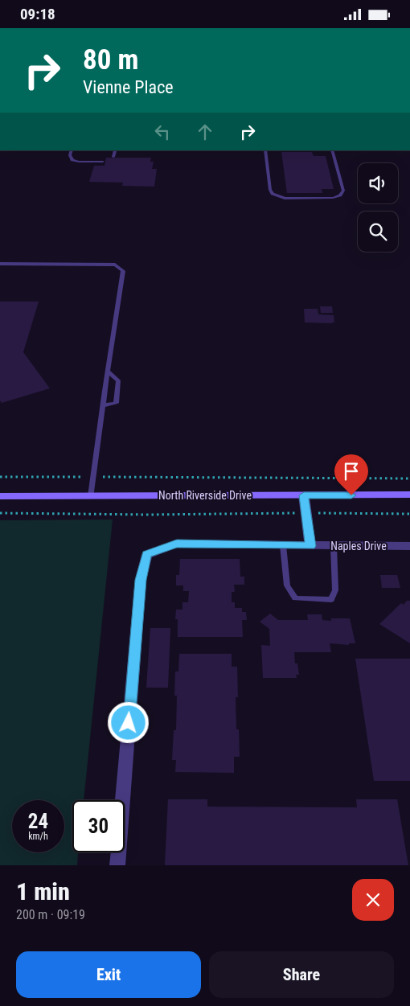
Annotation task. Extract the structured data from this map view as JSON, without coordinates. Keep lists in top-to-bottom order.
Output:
{
  "streets": {
    "main road": ["North Riverside Drive"],
    "street": ["Naples Drive"]
  },
  "page": {
    "status": "09:18",
    "turn": ["80 m", "Vienne Place"],
    "speed": "24 km/h",
    "limit": "30",
    "heading": ["1 min", "200 m · 09:19"],
    "buttons": ["Exit", "Share"]
  }
}
